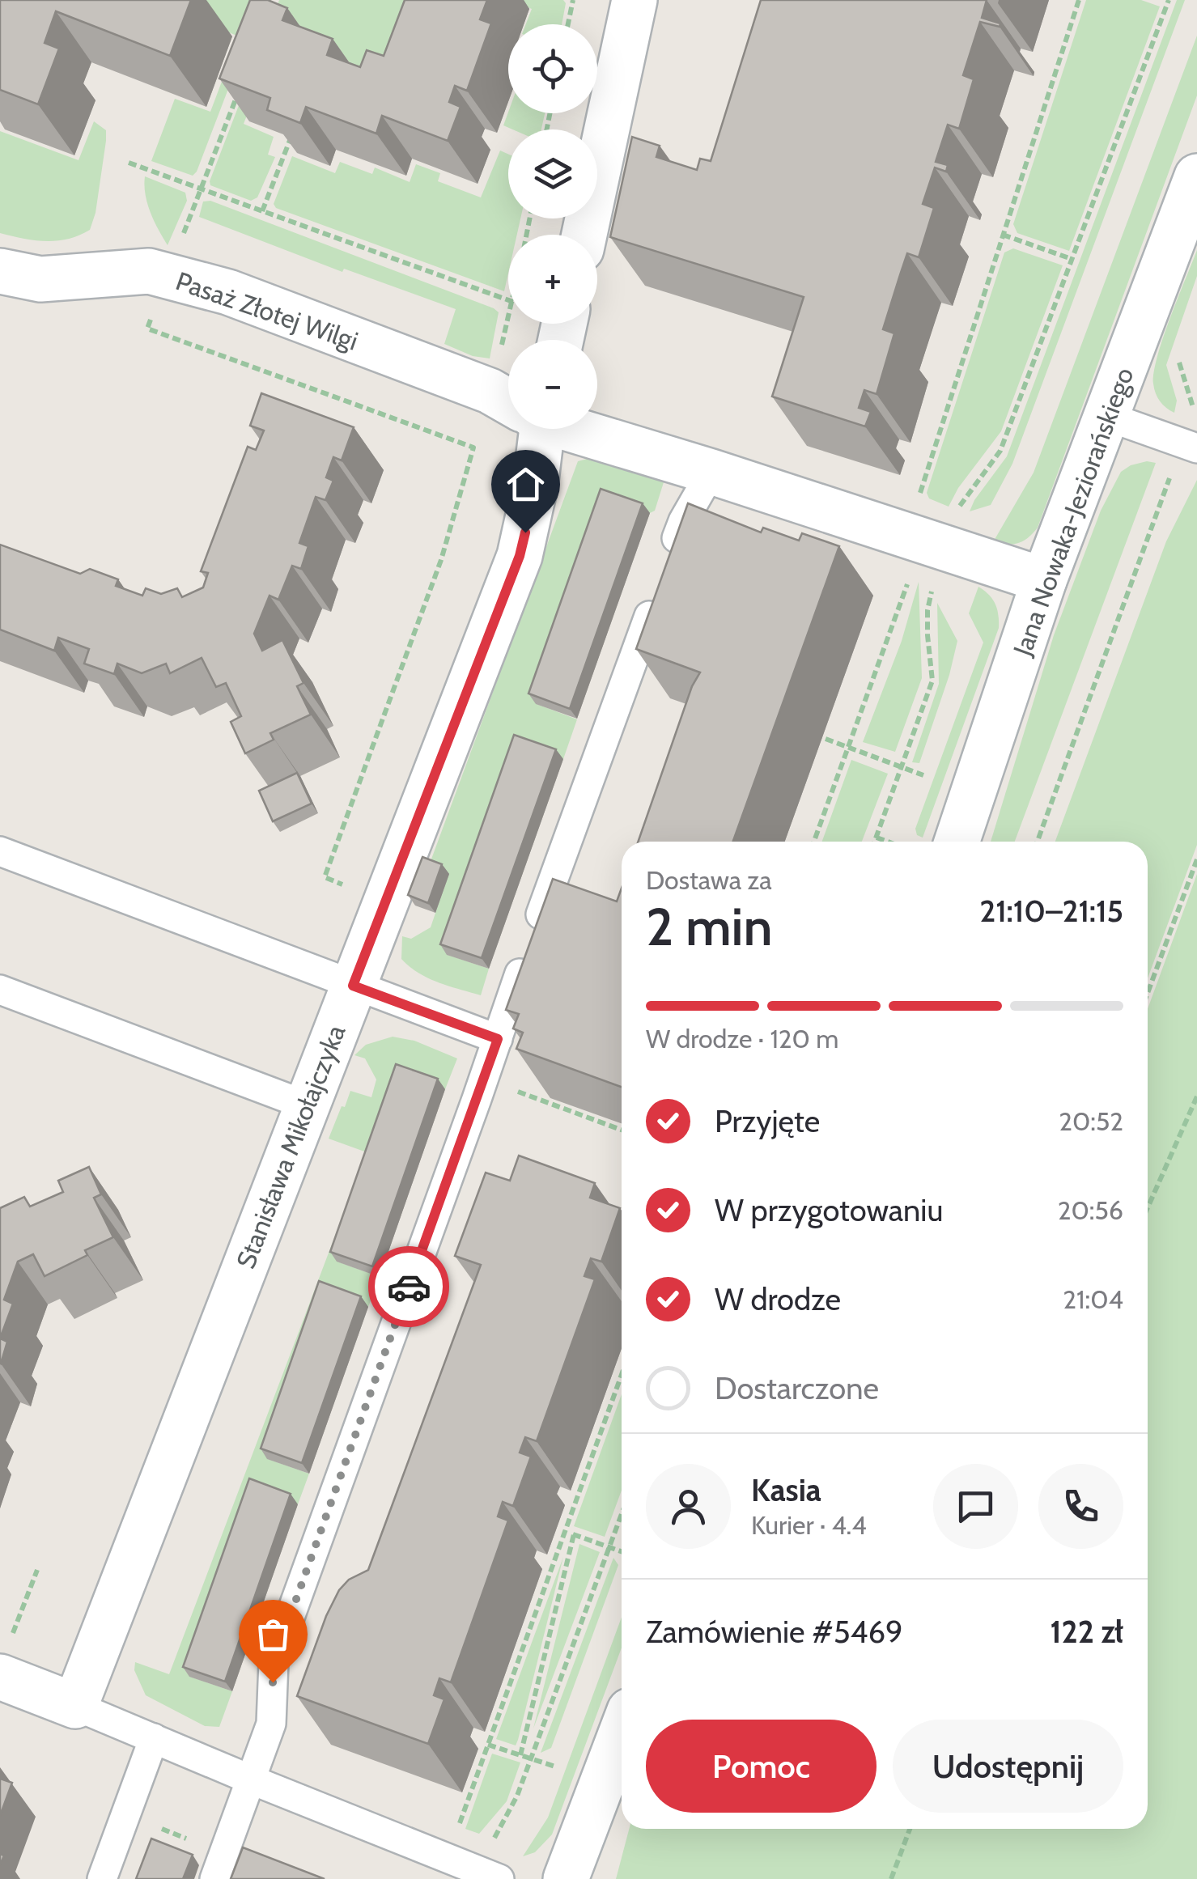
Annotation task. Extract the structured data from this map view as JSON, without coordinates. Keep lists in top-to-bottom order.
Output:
{
  "streets": {
    "street": ["Pasaż Złotej Wilgi", "Jana Nowaka-Jeziorańskiego", "Stanisława Mikołajczyka"]
  },
  "crossings": [
    ["Pasaż Złotej Wilgi", "Jana Nowaka-Jeziorańskiego"]
  ],
  "page": {
    "map_buttons": ["+", "−"],
    "heading": ["2 min", "Dostawa za", "21:10–21:15"],
    "panel": [
      "Kasia",
      "Kurier · 4.4",
      "Zamówienie #5469",
      "122 zł"
    ],
    "bar": "W drodze · 120 m",
    "list": [
      ["Przyjęte", "20:52"],
      ["W przygotowaniu", "20:56"],
      ["W drodze", "21:04"],
      "Dostarczone"
    ],
    "buttons": ["Pomoc", "Udostępnij"]
  }
}
